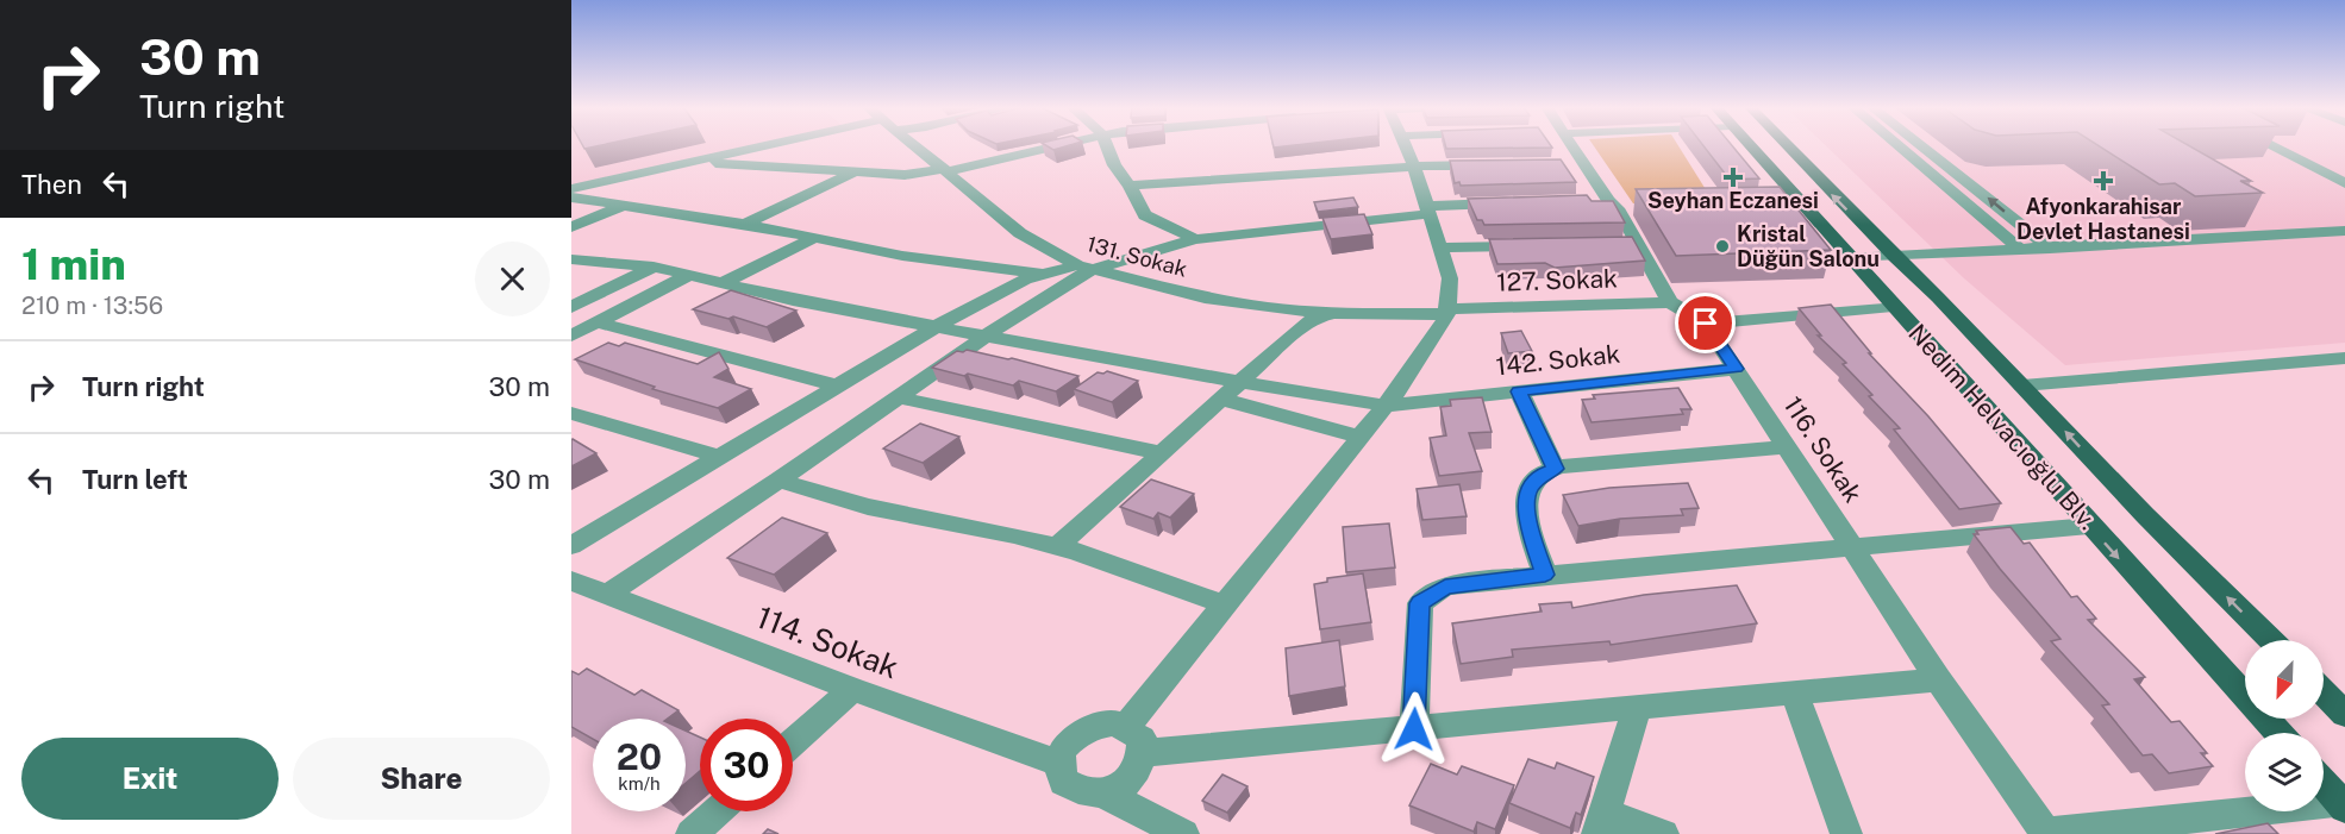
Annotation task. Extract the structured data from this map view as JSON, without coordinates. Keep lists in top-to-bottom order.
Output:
{
  "streets": {
    "main road": ["Nedim Helvacıoğlu Blv."],
    "street": [
      "131. Sokak",
      "127. Sokak",
      "142. Sokak",
      "116. Sokak",
      "114. Sokak"
    ]
  },
  "crossings": [
    ["131. Sokak", "127. Sokak"],
    ["127. Sokak", "116. Sokak"],
    ["142. Sokak", "116. Sokak"]
  ],
  "places": {
    "health": ["Seyhan Eczanesi", "Afyonkarahisar Devlet Hastanesi"],
    "other": ["Kristal Düğün Salonu"]
  },
  "north": "bottom left",
  "page": {
    "turn": ["30 m", "Turn right"],
    "then": "Then",
    "heading": ["1 min", "210 m · 13:56"],
    "list": [
      {
        "name": "Turn right",
        "value": "30 m"
      },
      {
        "name": "Turn left",
        "value": "30 m"
      }
    ],
    "speed": "20 km/h",
    "limit": "30",
    "buttons": ["Exit", "Share"]
  }
}
